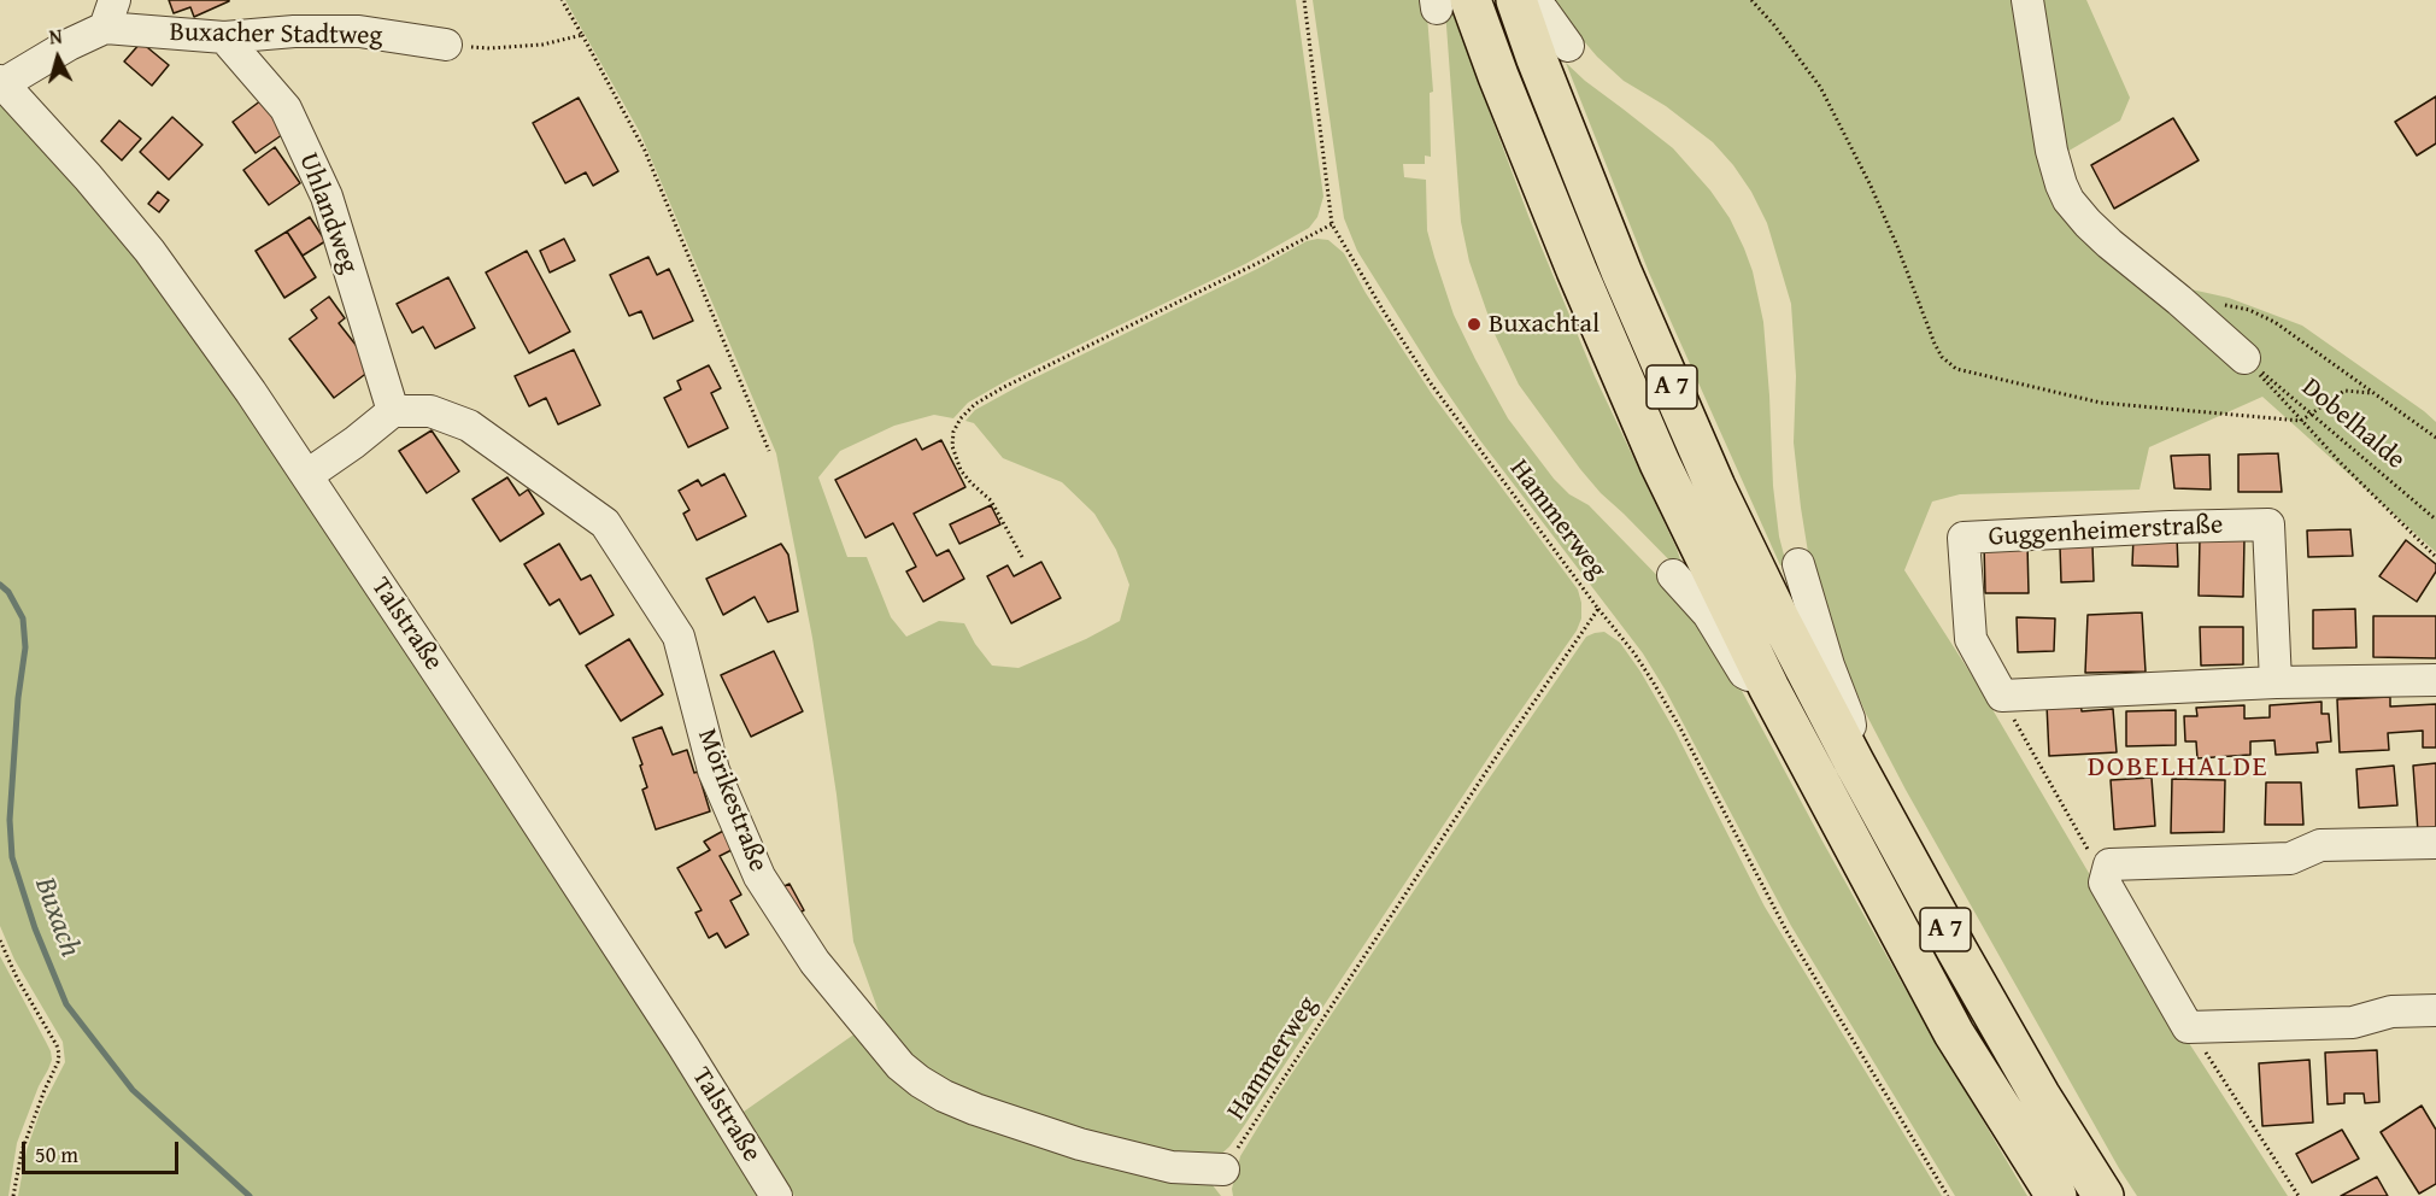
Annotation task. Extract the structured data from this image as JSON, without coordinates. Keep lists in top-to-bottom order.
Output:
{
  "streets": {
    "highway": ["A 7"],
    "street": [
      "Buxacher Stadtweg",
      "Uhlandweg",
      "Guggenheimerstraße",
      "Talstraße",
      "Mörikestraße"
    ],
    "path": ["Dobelhalde", "Hammerweg"]
  },
  "crossings": [
    ["Buxacher Stadtweg", "Uhlandweg"],
    ["Uhlandweg", "Mörikestraße"],
    ["Hammerweg", "Mörikestraße"]
  ],
  "districts": ["DOBELHALDE"],
  "water": ["Buxach"],
  "places": ["Buxachtal"],
  "scale_bar": "50 m",
  "north": "top"
}
